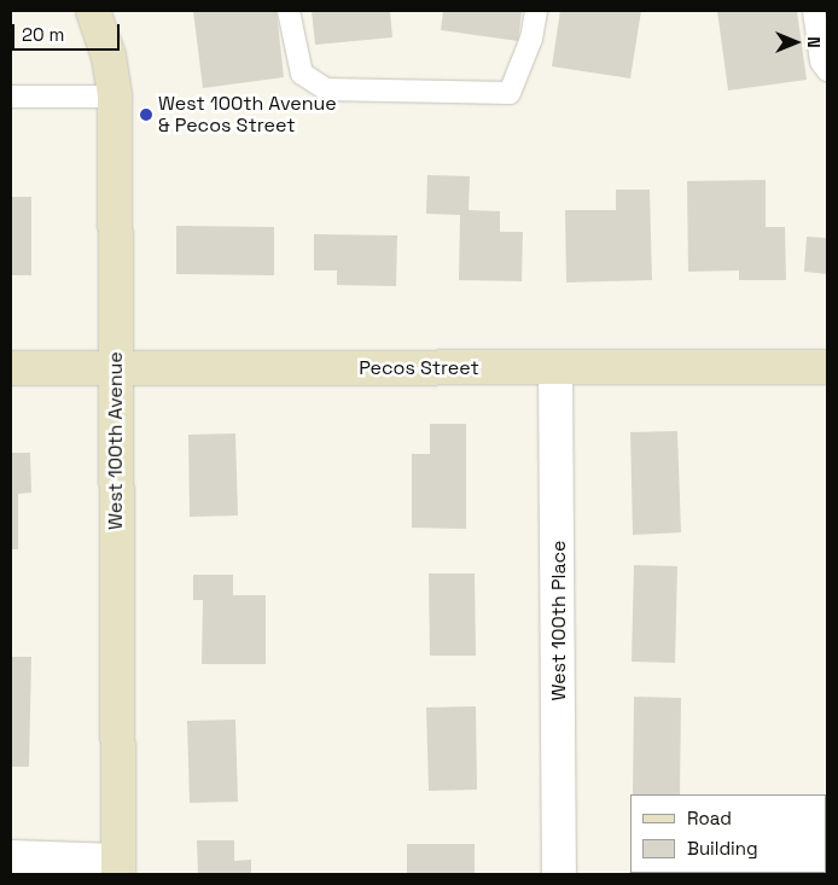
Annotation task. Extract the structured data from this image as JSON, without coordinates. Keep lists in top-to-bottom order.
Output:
{
  "streets": {
    "street": ["Pecos Street", "West 100th Avenue", "West 100th Place"]
  },
  "crossings": [
    ["Pecos Street", "West 100th Avenue"],
    ["Pecos Street", "West 100th Place"]
  ],
  "places": ["West 100th Avenue & Pecos Street"],
  "legend": ["Road", "Building"],
  "scale_bar": "20 m",
  "north": "right"
}
